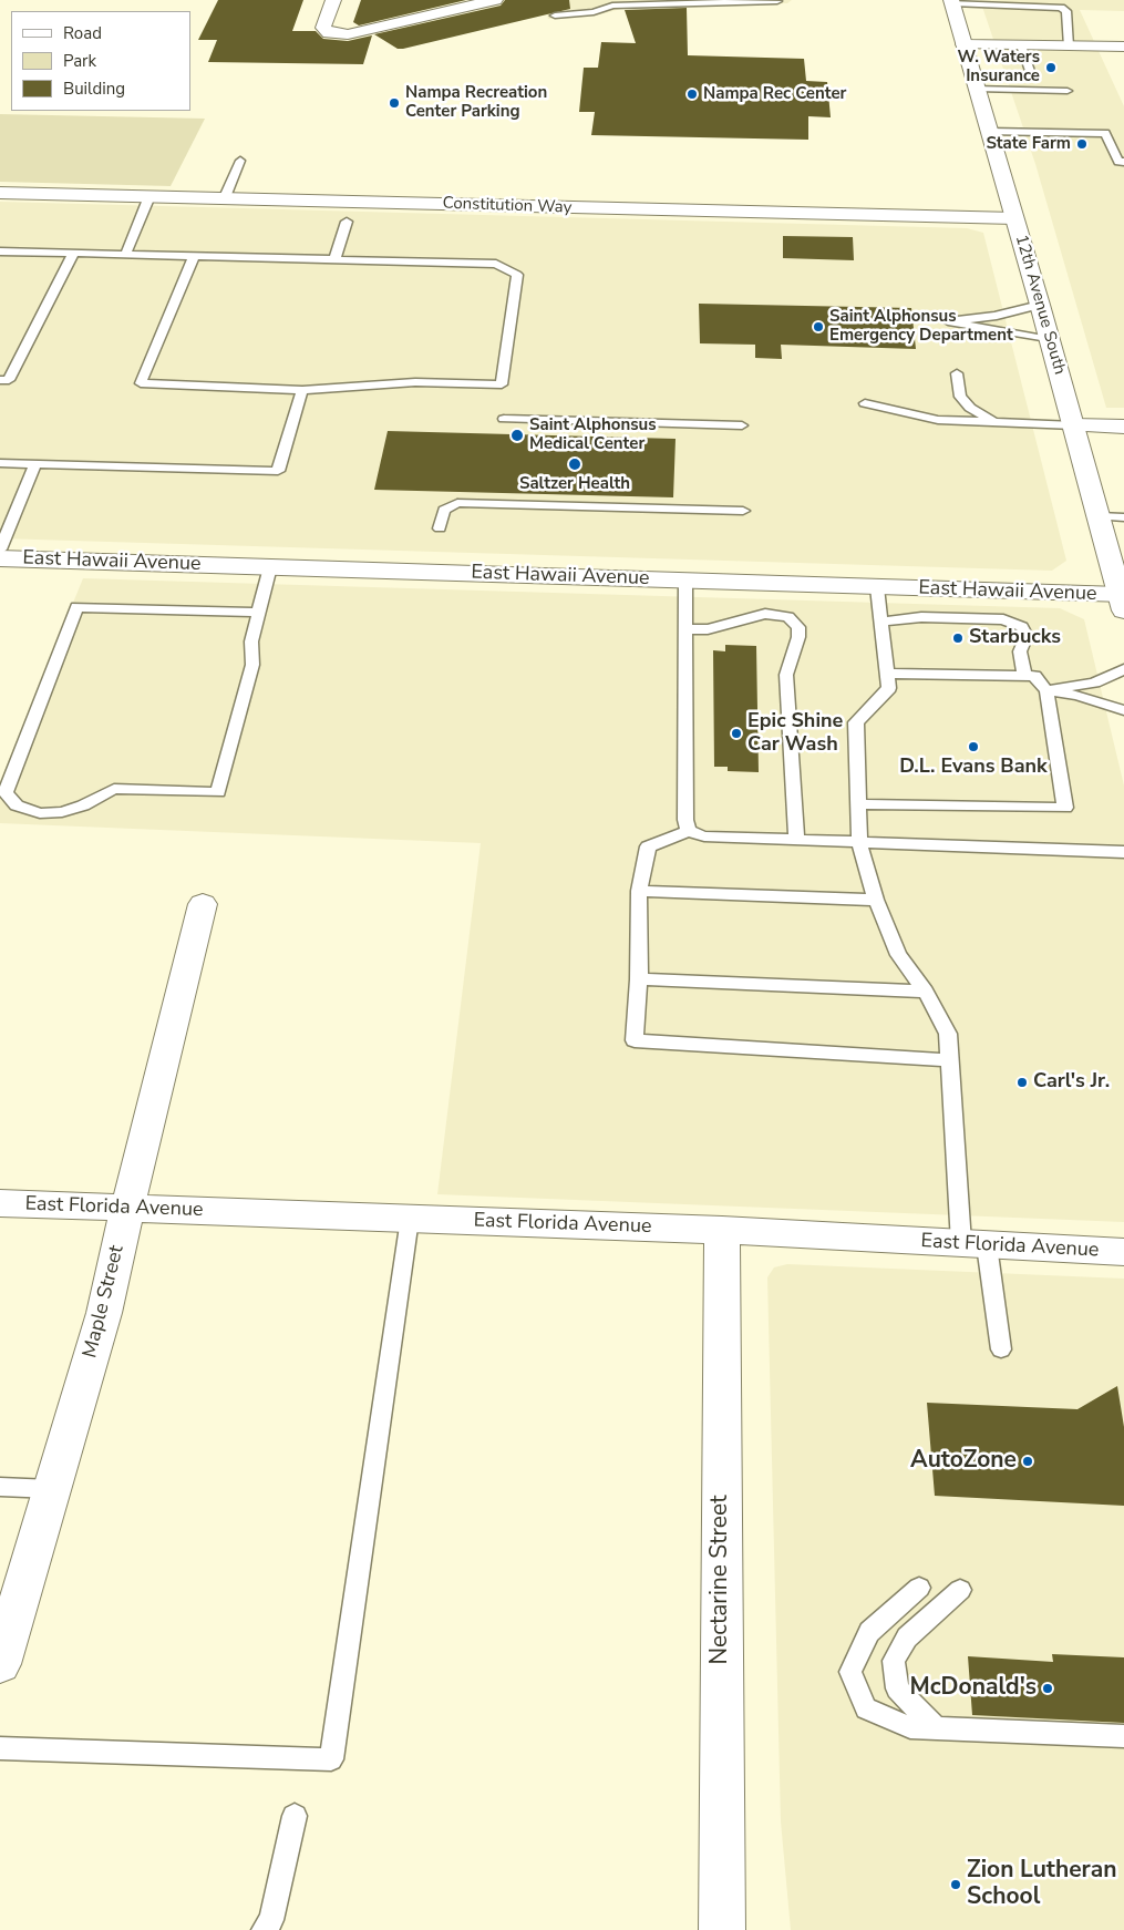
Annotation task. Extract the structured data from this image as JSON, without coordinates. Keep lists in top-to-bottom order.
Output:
{
  "streets": {
    "street": [
      "Constitution Way",
      "12th Avenue South",
      "East Hawaii Avenue",
      "East Florida Avenue",
      "Maple Street",
      "Nectarine Street"
    ]
  },
  "crossings": [
    ["Constitution Way", "12th Avenue South"],
    ["12th Avenue South", "East Hawaii Avenue"],
    ["East Florida Avenue", "Maple Street"],
    ["East Florida Avenue", "Nectarine Street"]
  ],
  "places": [
    "W. Waters Insurance",
    "Nampa Rec Center",
    "Nampa Recreation Center Parking",
    "State Farm",
    "Saint Alphonsus Emergency Department",
    "Saint Alphonsus Medical Center",
    "Saltzer Health",
    "Starbucks",
    "Epic Shine Car Wash",
    "D.L. Evans Bank",
    "Carl's Jr.",
    "AutoZone",
    "McDonald's",
    "Zion Lutheran School"
  ],
  "legend": ["Road", "Park", "Building"]
}
